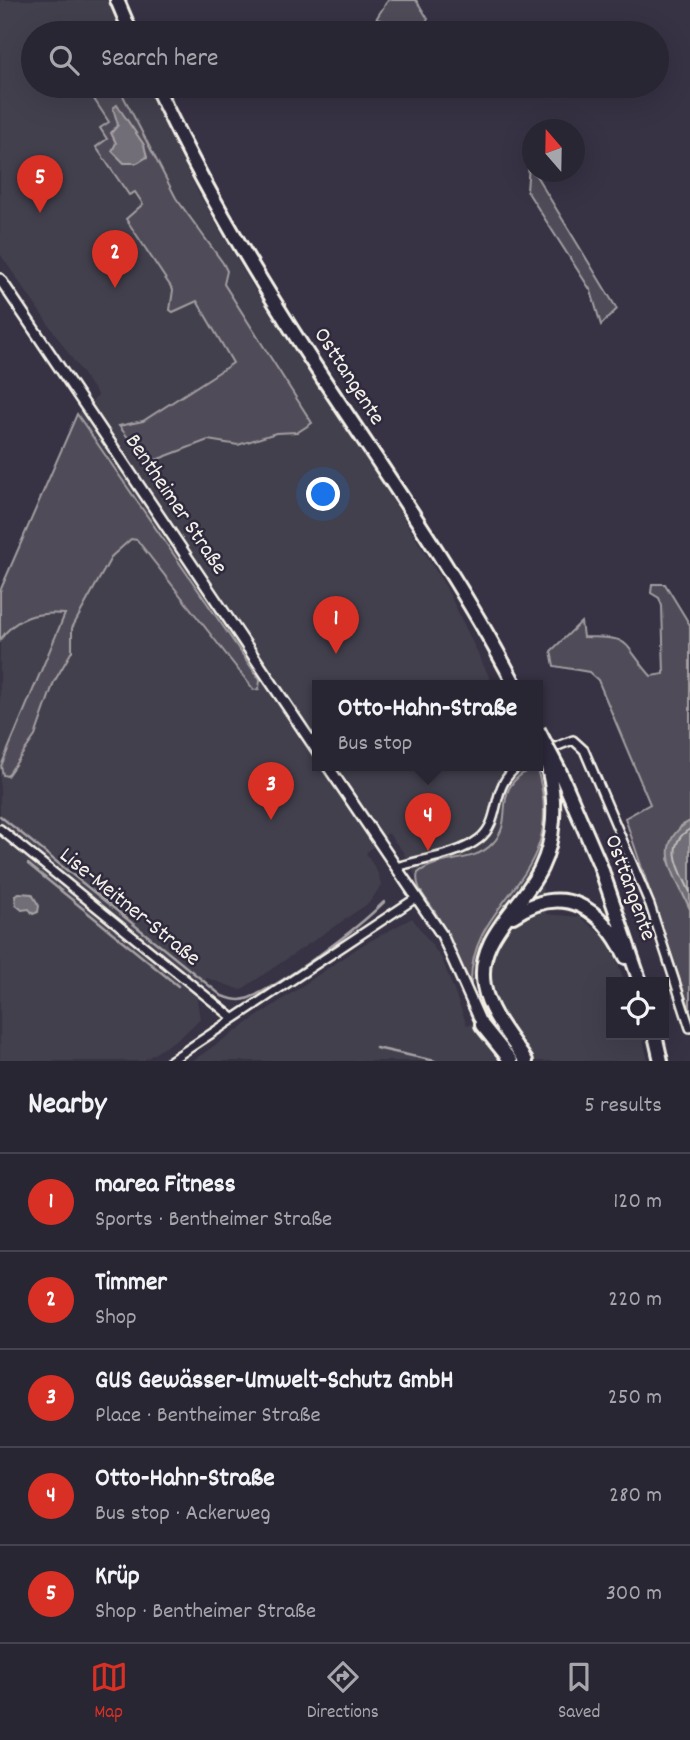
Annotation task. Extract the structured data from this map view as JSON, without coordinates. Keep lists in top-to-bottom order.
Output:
{
  "streets": {
    "main road": ["Osttangente"],
    "street": ["Bentheimer Straße", "Lise-Meitner-Straße"]
  },
  "north": "top",
  "page": {
    "search": "Search here",
    "pins": [
      "5",
      "2",
      "1",
      "3",
      "4"
    ],
    "popup": ["Otto-Hahn-Straße", "Bus stop"],
    "heading": ["Nearby", "5 results"],
    "list": [
      {
        "mark": "1",
        "name": "marea Fitness",
        "note": "Sports · Bentheimer Straße",
        "value": "120 m"
      },
      {
        "mark": "2",
        "name": "Timmer",
        "note": "Shop",
        "value": "220 m"
      },
      {
        "mark": "3",
        "name": "GUS Gewässer-Umwelt-Schutz GmbH",
        "note": "Place · Bentheimer Straße",
        "value": "250 m"
      },
      {
        "mark": "4",
        "name": "Otto-Hahn-Straße",
        "note": "Bus stop · Ackerweg",
        "value": "280 m"
      },
      {
        "mark": "5",
        "name": "Krüp",
        "note": "Shop · Bentheimer Straße",
        "value": "300 m"
      }
    ],
    "nav": ["Map", "Directions", "Saved"]
  }
}
